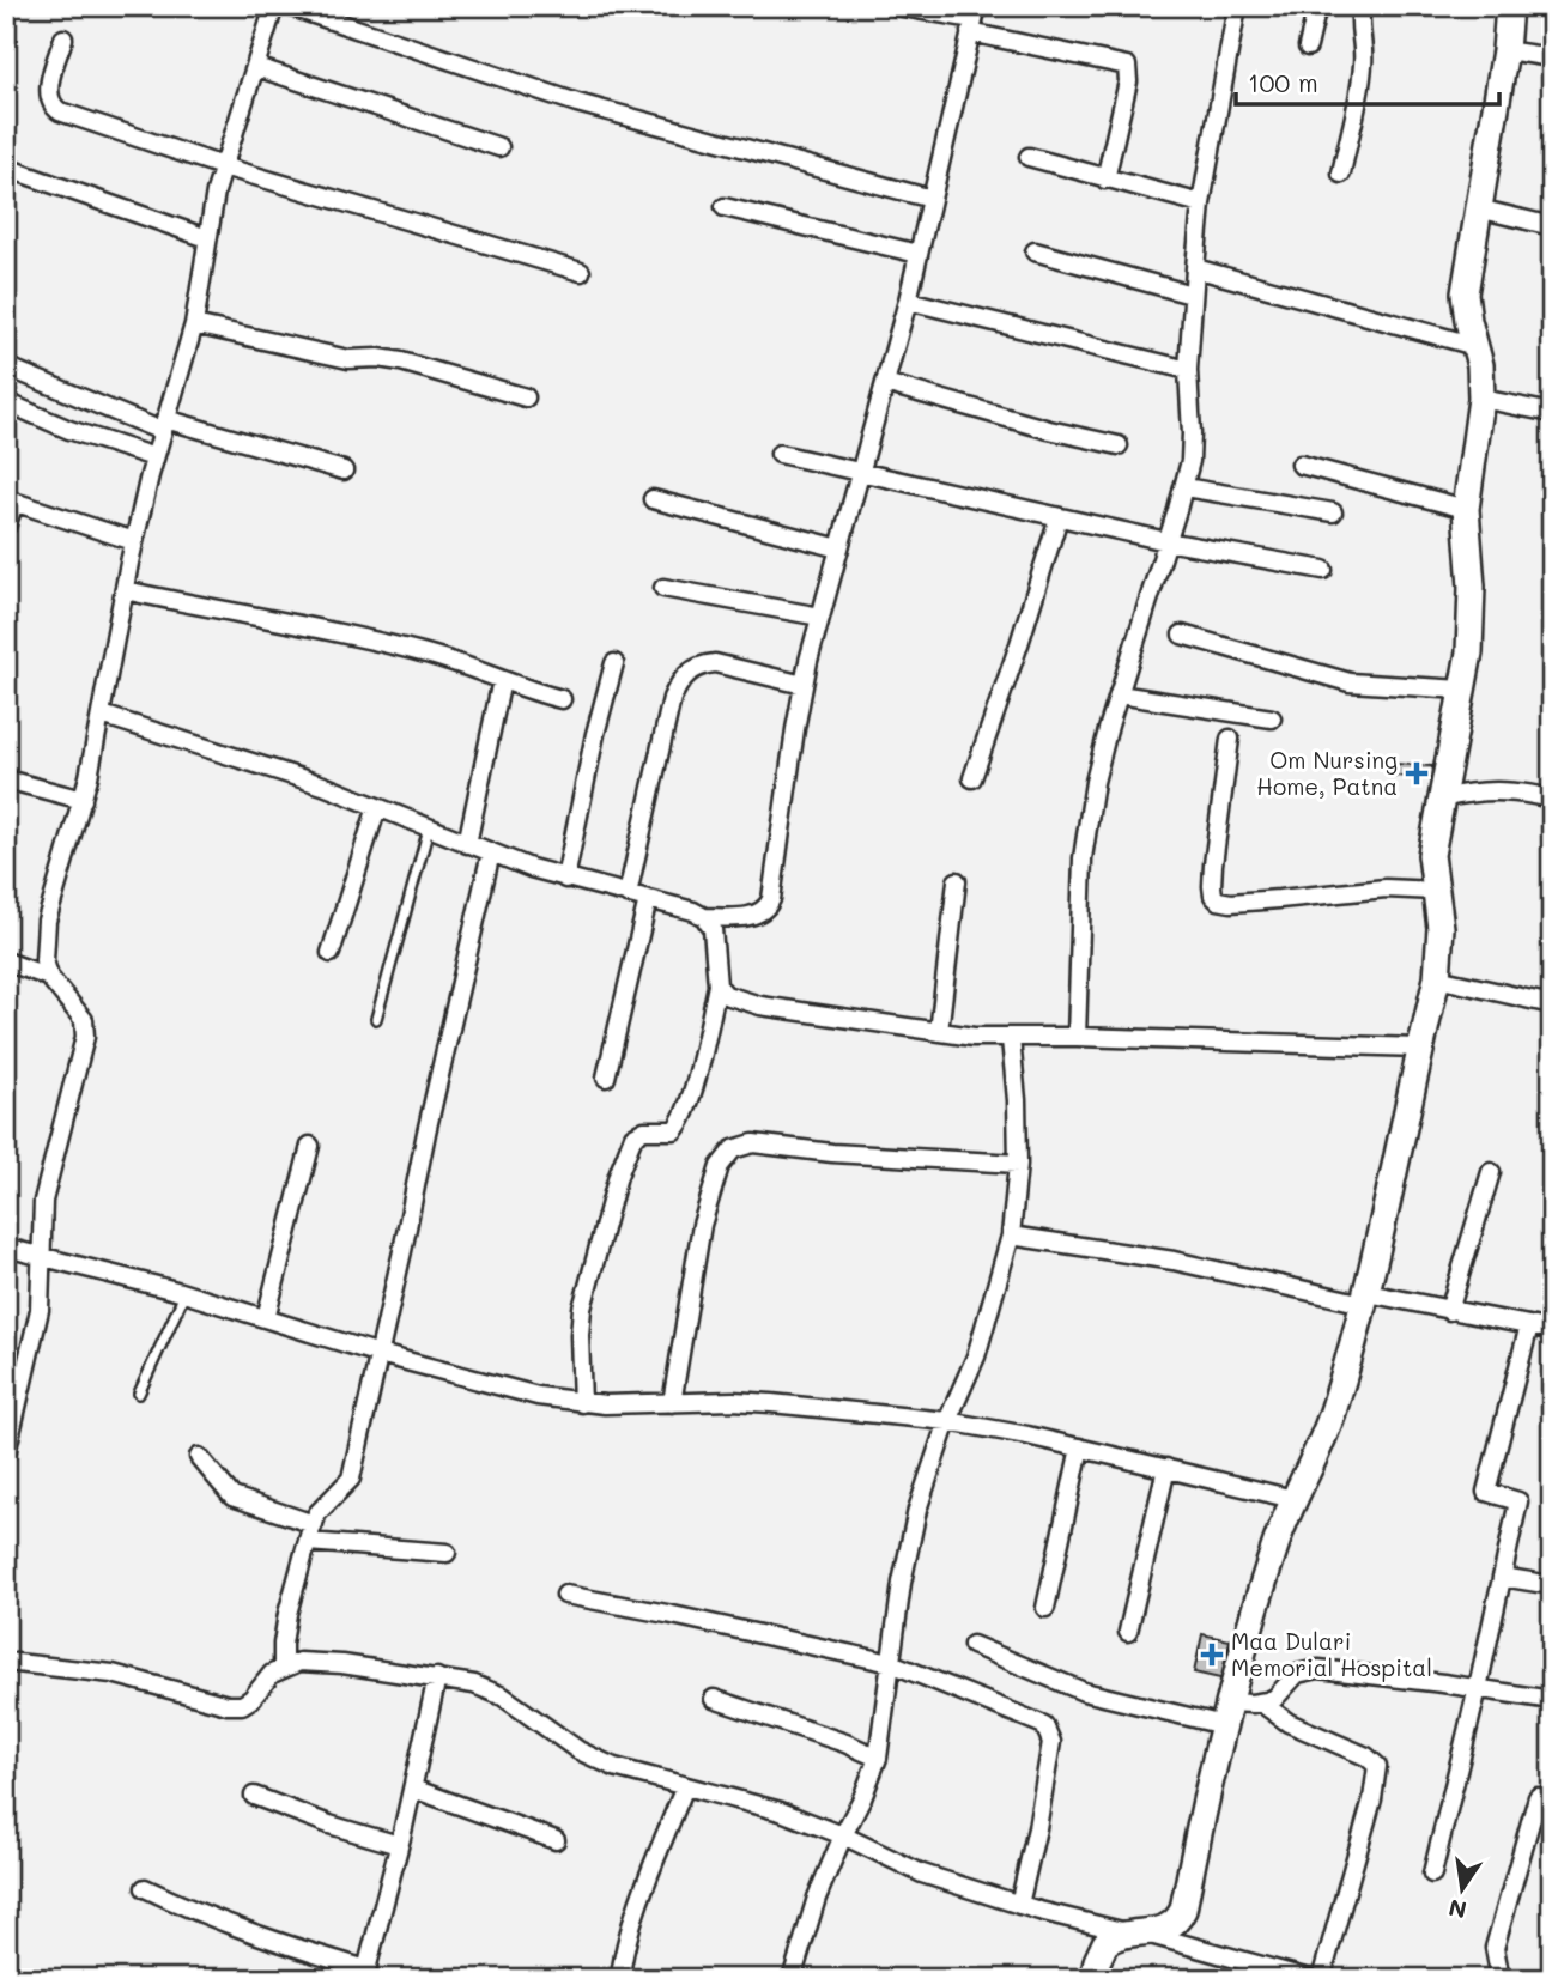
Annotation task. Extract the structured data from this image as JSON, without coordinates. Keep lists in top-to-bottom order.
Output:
{
  "places": {
    "health": ["Om Nursing Home, Patna", "Maa Dulari Memorial Hospital"]
  },
  "scale_bar": "100 m",
  "north": "bottom"
}
